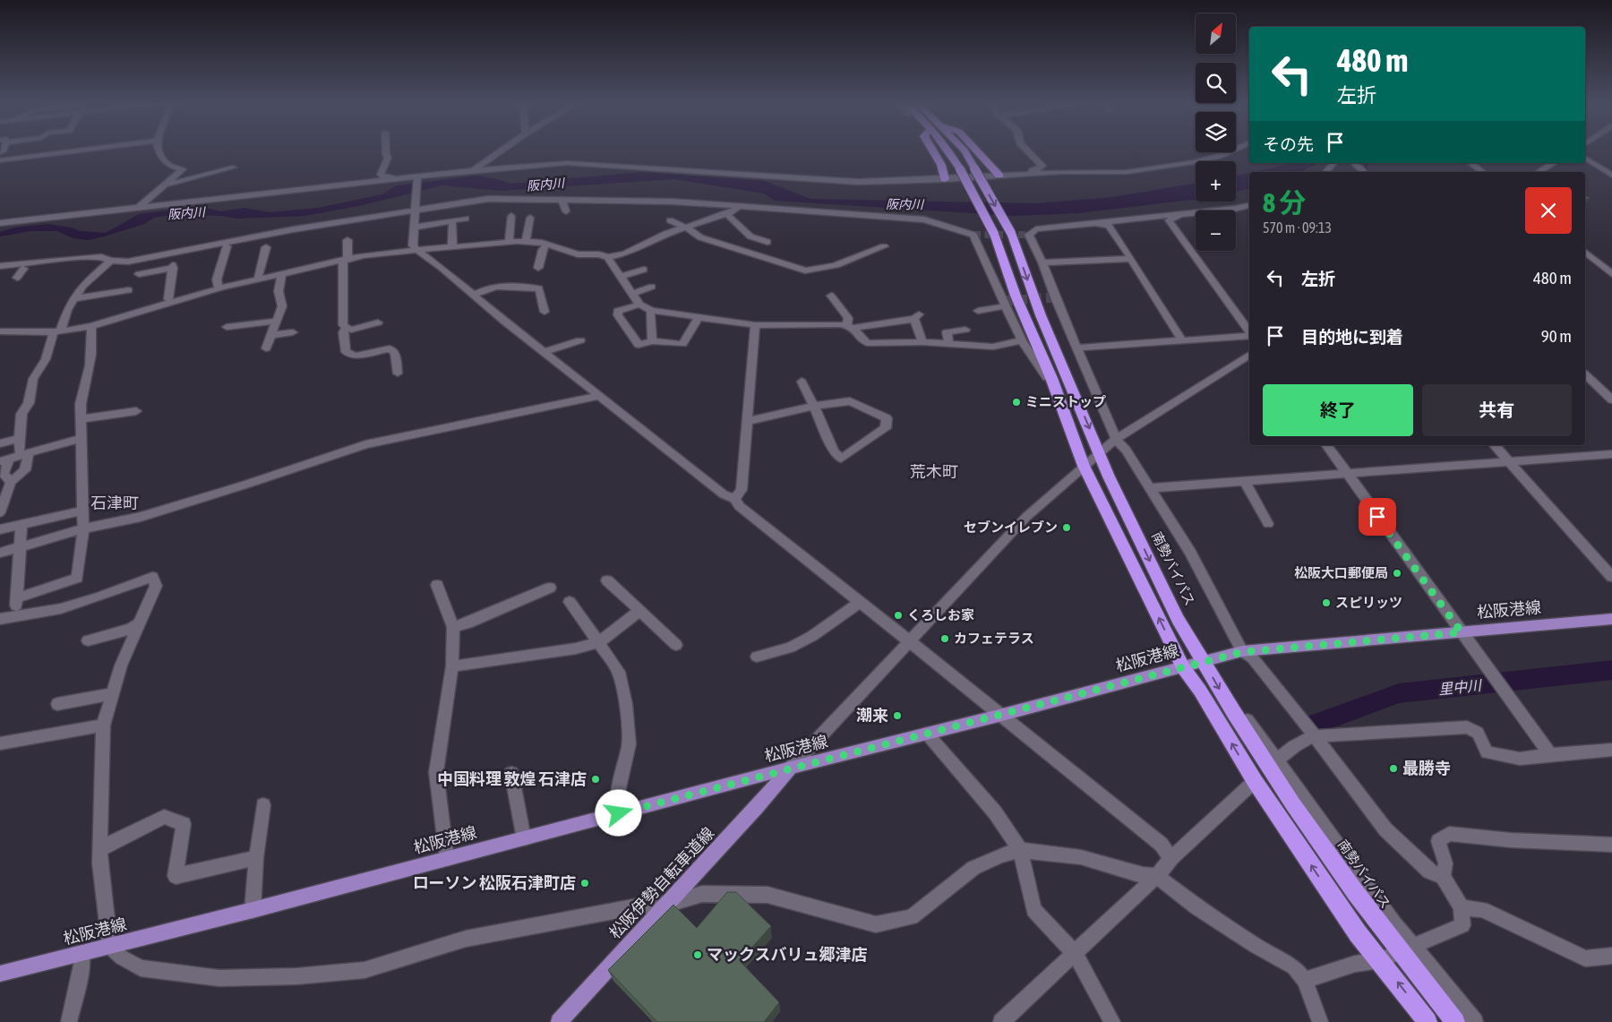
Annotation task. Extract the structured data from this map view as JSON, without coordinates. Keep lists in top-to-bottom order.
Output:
{
  "streets": {
    "highway": ["南勢バイパス"],
    "main road": ["松阪港線", "松阪伊勢自転車道線"]
  },
  "crossings": [
    ["南勢バイパス", "松阪港線"],
    ["松阪港線", "松阪伊勢自転車道線"]
  ],
  "districts": ["荒木町", "石津町"],
  "water": ["阪内川", "里中川"],
  "places": [
    "ミニストップ",
    "セブンイレブン",
    "松阪大口郵便局",
    "スピリッツ",
    "くろしお家",
    "カフェテラス",
    "潮来",
    "最勝寺",
    "中国料理 敦煌 石津店",
    "ローソン 松阪石津町店",
    "マックスバリュ郷津店"
  ],
  "north": "top right",
  "page": {
    "map_buttons": ["+", "−"],
    "turn": ["480 m", "左折"],
    "then": "その先",
    "heading": ["8 分", "570 m · 09:13"],
    "list": [
      {
        "name": "左折",
        "value": "480 m"
      },
      {
        "name": "目的地に到着",
        "value": "90 m"
      }
    ],
    "buttons": ["終了", "共有"]
  }
}
